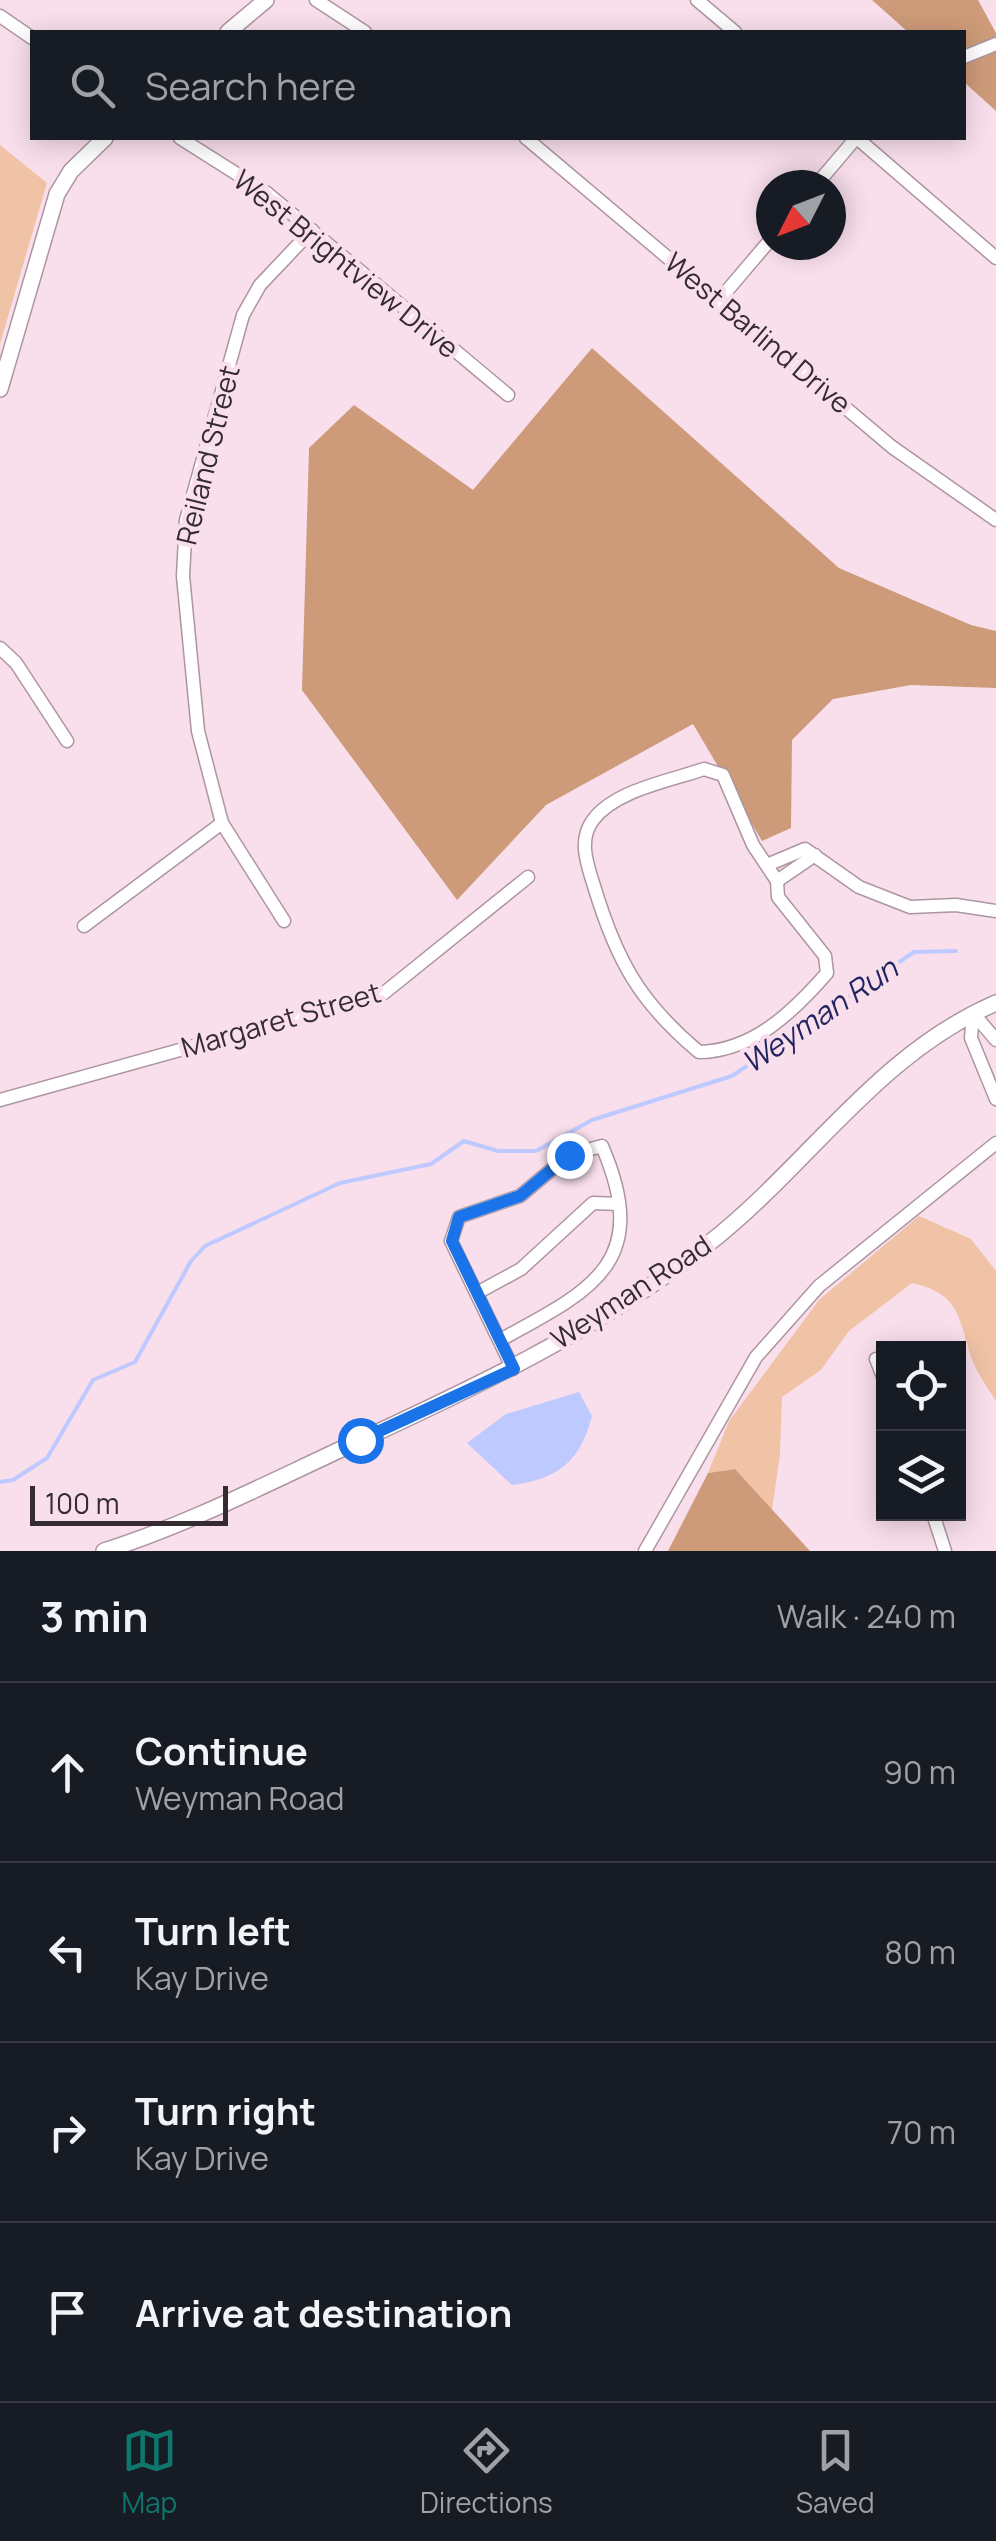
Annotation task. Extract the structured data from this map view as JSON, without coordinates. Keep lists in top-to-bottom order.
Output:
{
  "streets": {
    "street": [
      "West Brightview Drive",
      "West Barlind Drive",
      "Reiland Street",
      "Margaret Street",
      "Weyman Road"
    ]
  },
  "crossings": [
    ["West Brightview Drive", "Reiland Street"]
  ],
  "water": ["Weyman Run"],
  "scale_bar": "100 m",
  "north": "bottom left",
  "page": {
    "search": "Search here",
    "scale": "100 m",
    "heading": ["3 min", "Walk · 240 m"],
    "list": [
      ["Continue", "Weyman Road", "90 m"],
      ["Turn left", "Kay Drive", "80 m"],
      ["Turn right", "Kay Drive", "70 m"],
      "Arrive at destination"
    ],
    "nav": ["Map", "Directions", "Saved"]
  }
}
